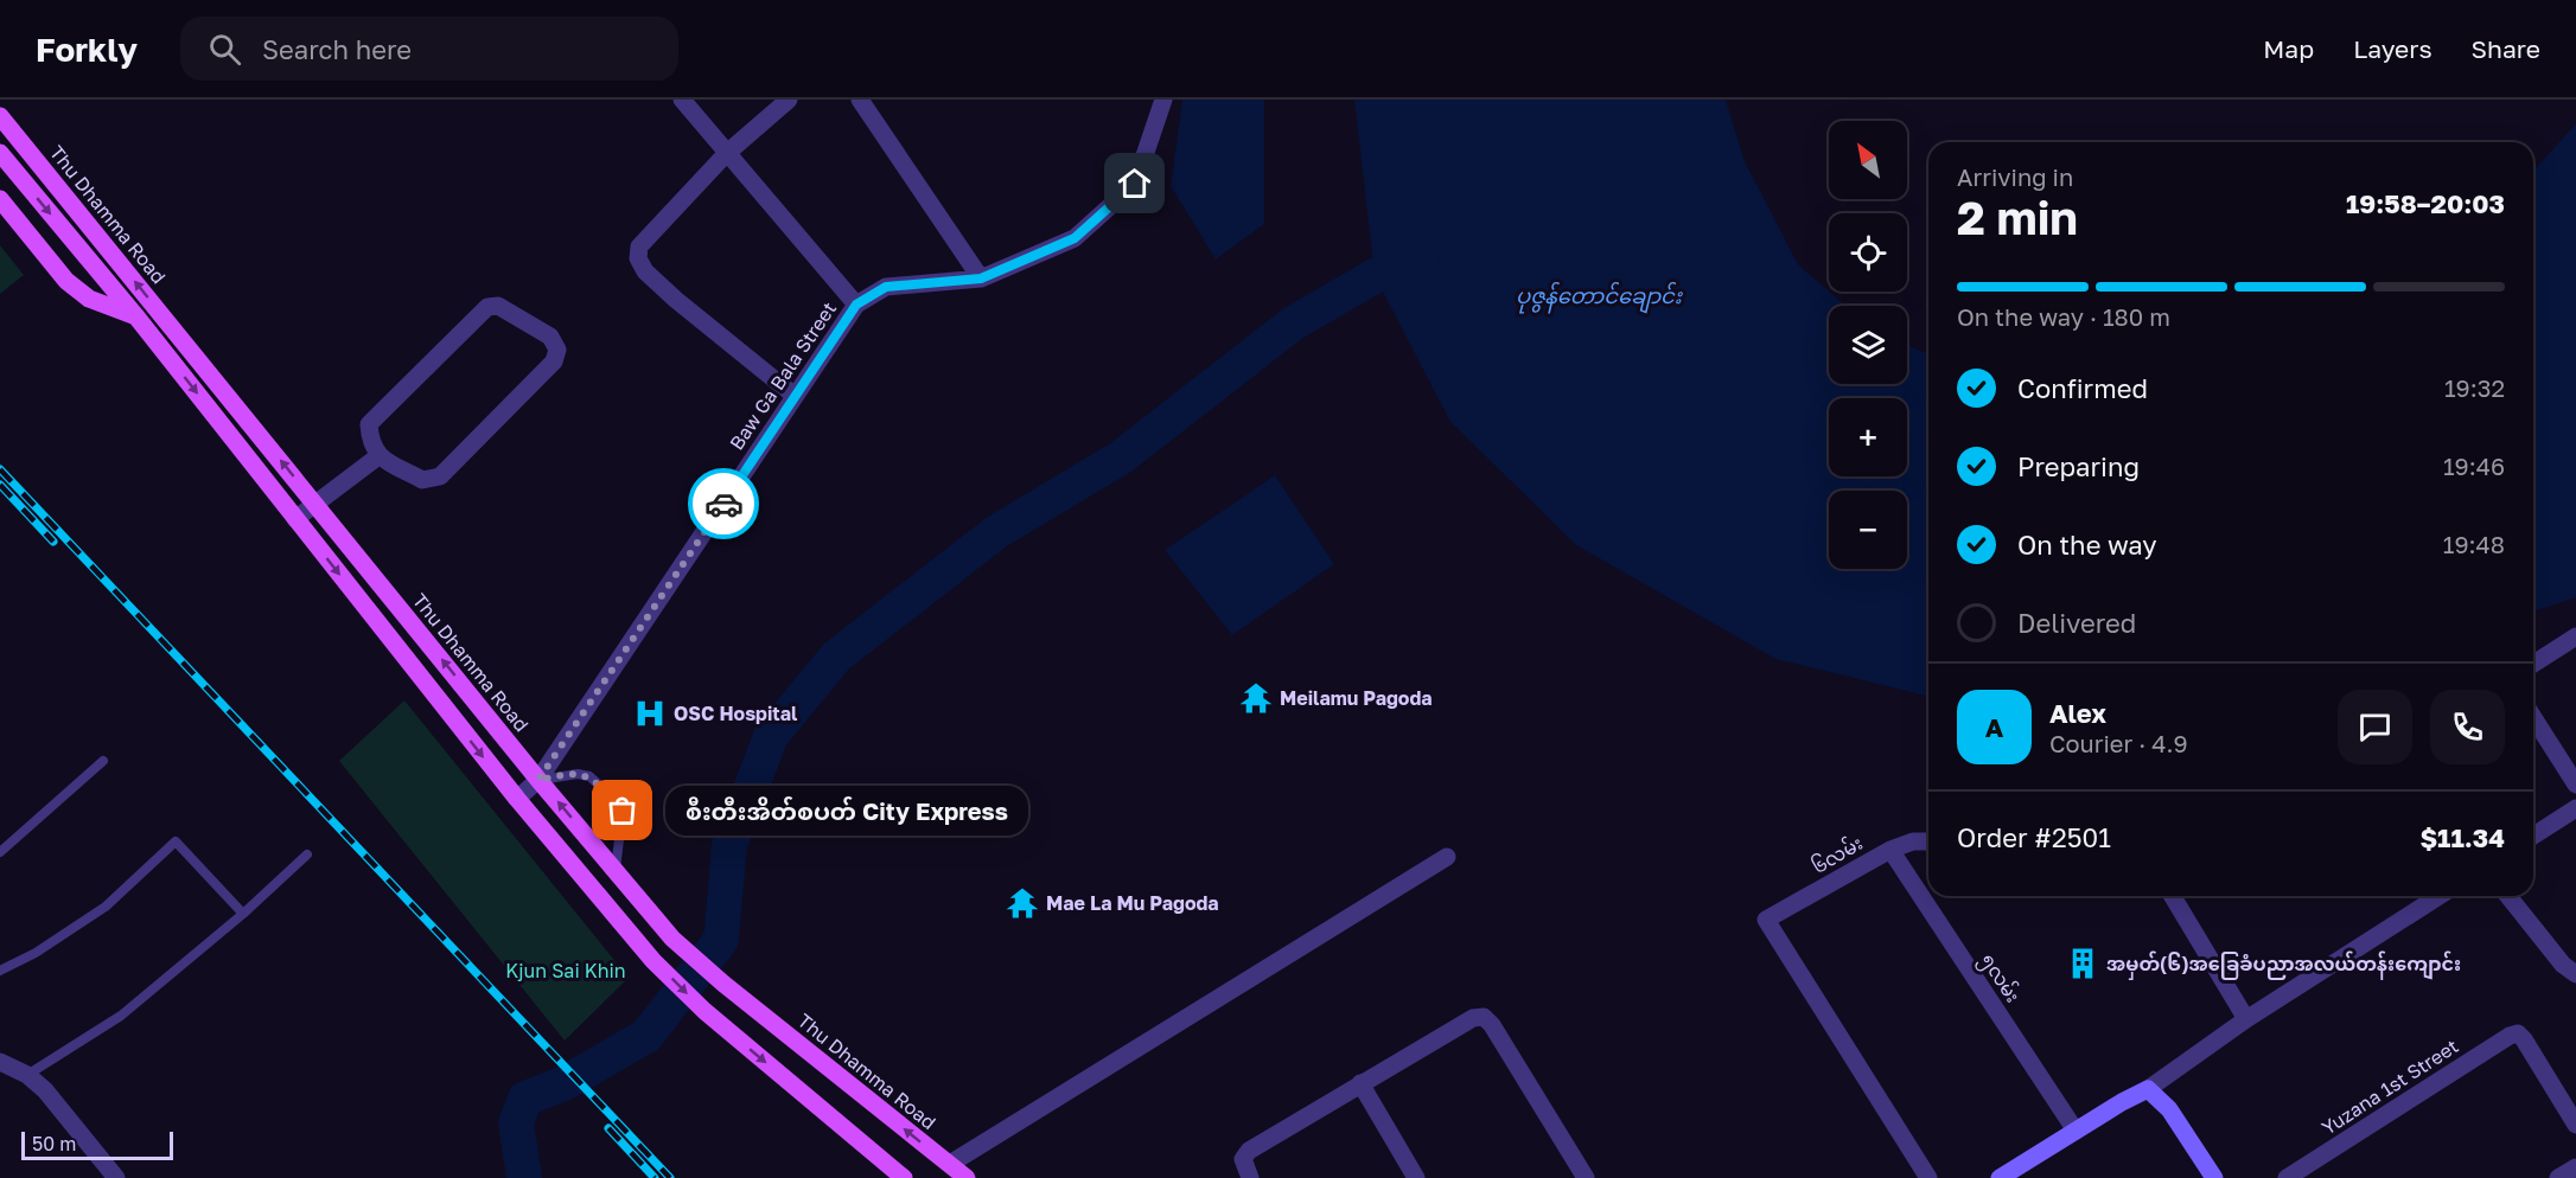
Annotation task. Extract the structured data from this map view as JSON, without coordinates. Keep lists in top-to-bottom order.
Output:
{
  "streets": {
    "main road": ["Thu Dhamma Road"],
    "street": [
      "Baw Ga Bala Street",
      "၆လမ်း",
      "၅လမ်း",
      "Yuzana 1st Street"
    ]
  },
  "crossings": [
    ["Thu Dhamma Road", "Baw Ga Bala Street"],
    ["၆လမ်း", "၅လမ်း"]
  ],
  "water": ["ပုဇွန်တောင်ချောင်း"],
  "parks": ["Kjun Sai Khin"],
  "places": {
    "temple": ["Meilamu Pagoda", "Mae La Mu Pagoda"],
    "hospital": ["OSC Hospital"],
    "other": ["စီးတီးအိတ်စပတ် City Express"],
    "building": ["အမှတ်(၆)အခြေခံပညာအလယ်တန်းကျောင်း"]
  },
  "scale_bar": "50 m",
  "north": "top left",
  "page": {
    "header": "Forkly",
    "search": "Search here",
    "nav": ["Map", "Layers", "Share"],
    "map_buttons": ["+", "−"],
    "heading": ["2 min", "Arriving in", "19:58–20:03"],
    "panel": [
      "Alex",
      "Courier · 4.9",
      "Order #2501",
      "$11.34"
    ],
    "bar": "On the way · 180 m",
    "list": [
      ["Confirmed", "19:32"],
      ["Preparing", "19:46"],
      ["On the way", "19:48"],
      "Delivered"
    ],
    "round": "A",
    "bubble": "စီးတီးအိတ်စပတ် City Express",
    "scale": "50 m"
  }
}
